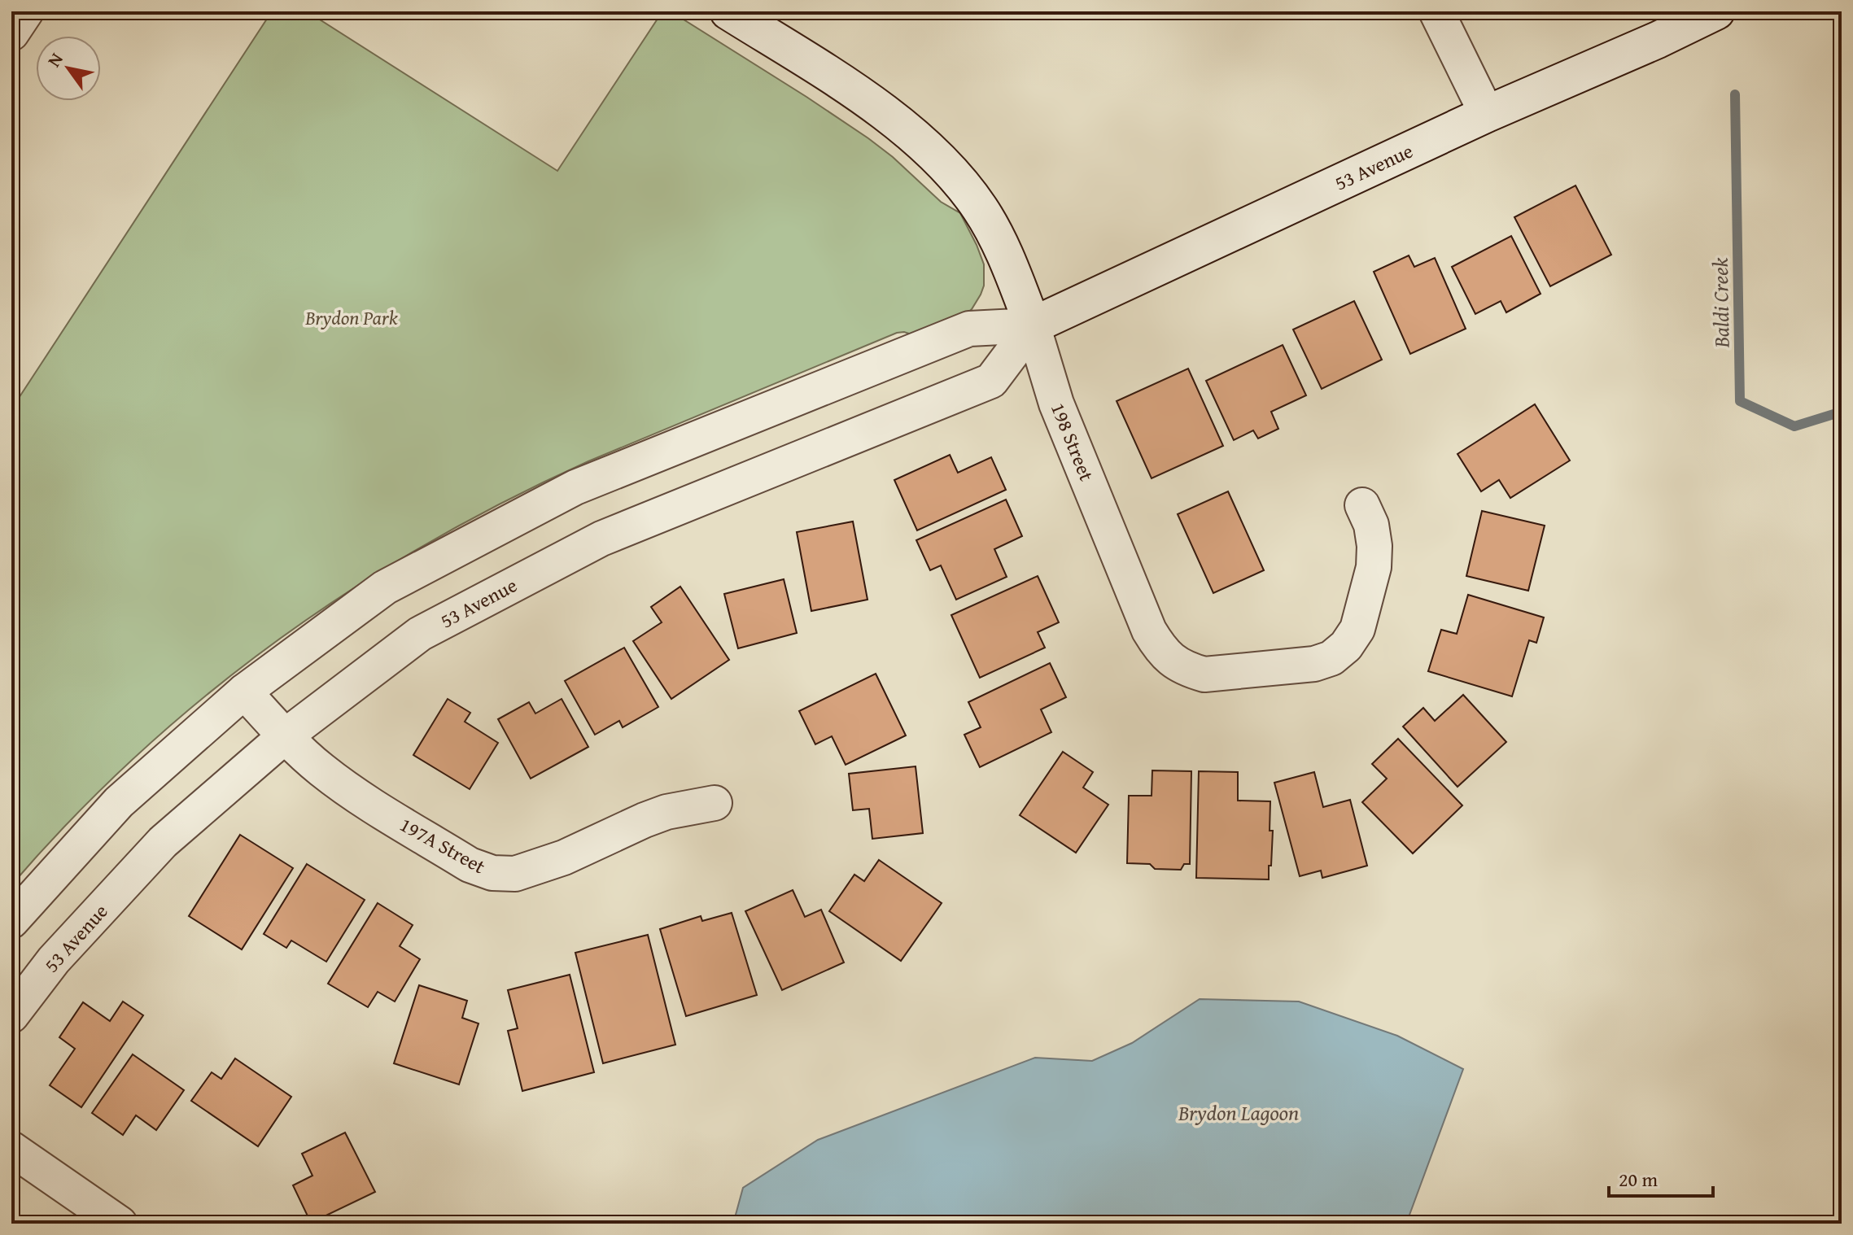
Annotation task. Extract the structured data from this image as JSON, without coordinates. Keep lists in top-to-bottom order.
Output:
{
  "streets": {
    "street": ["53 Avenue", "198 Street", "197A Street"]
  },
  "crossings": [
    ["53 Avenue", "198 Street"],
    ["53 Avenue", "197A Street"]
  ],
  "water": ["Baldi Creek", "Brydon Lagoon"],
  "parks": ["Brydon Park"],
  "scale_bar": "20 m",
  "north": "top left"
}
